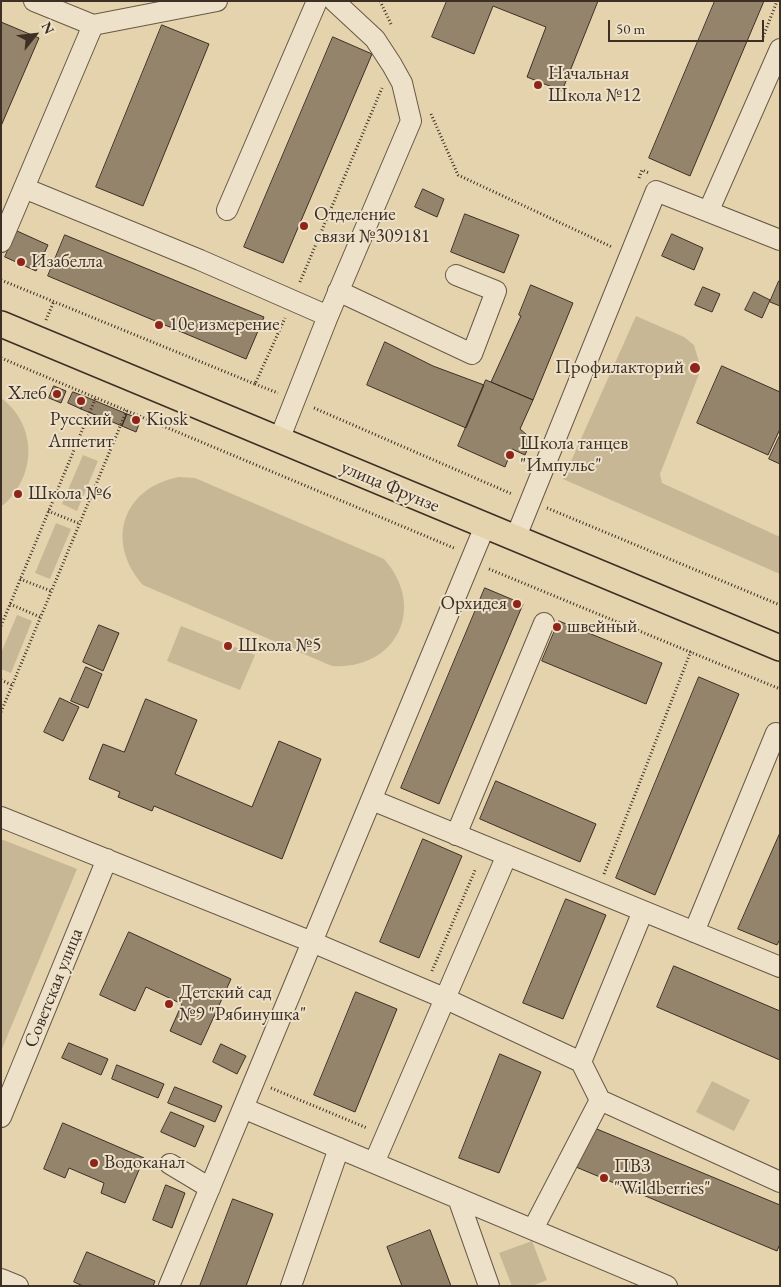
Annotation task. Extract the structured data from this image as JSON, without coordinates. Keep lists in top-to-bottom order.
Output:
{
  "streets": {
    "main road": ["улица Фрунзе"],
    "street": ["Советская улица"]
  },
  "places": [
    "Начальная Школа №12",
    "Отделение связи №309181",
    "Изабелла",
    "10е измерение",
    "Профилакторий",
    "Хлеб",
    "Русский Аппетит",
    "Kiosk",
    "Школа танцев \"Импульс\"",
    "Школа №6",
    "Орхидея",
    "швейный",
    "Школа №5",
    "Детский сад №9 \"Рябинушка\"",
    "Водоканал",
    "ПВЗ \"Wildberries\""
  ],
  "scale_bar": "50 m",
  "north": "top right"
}
